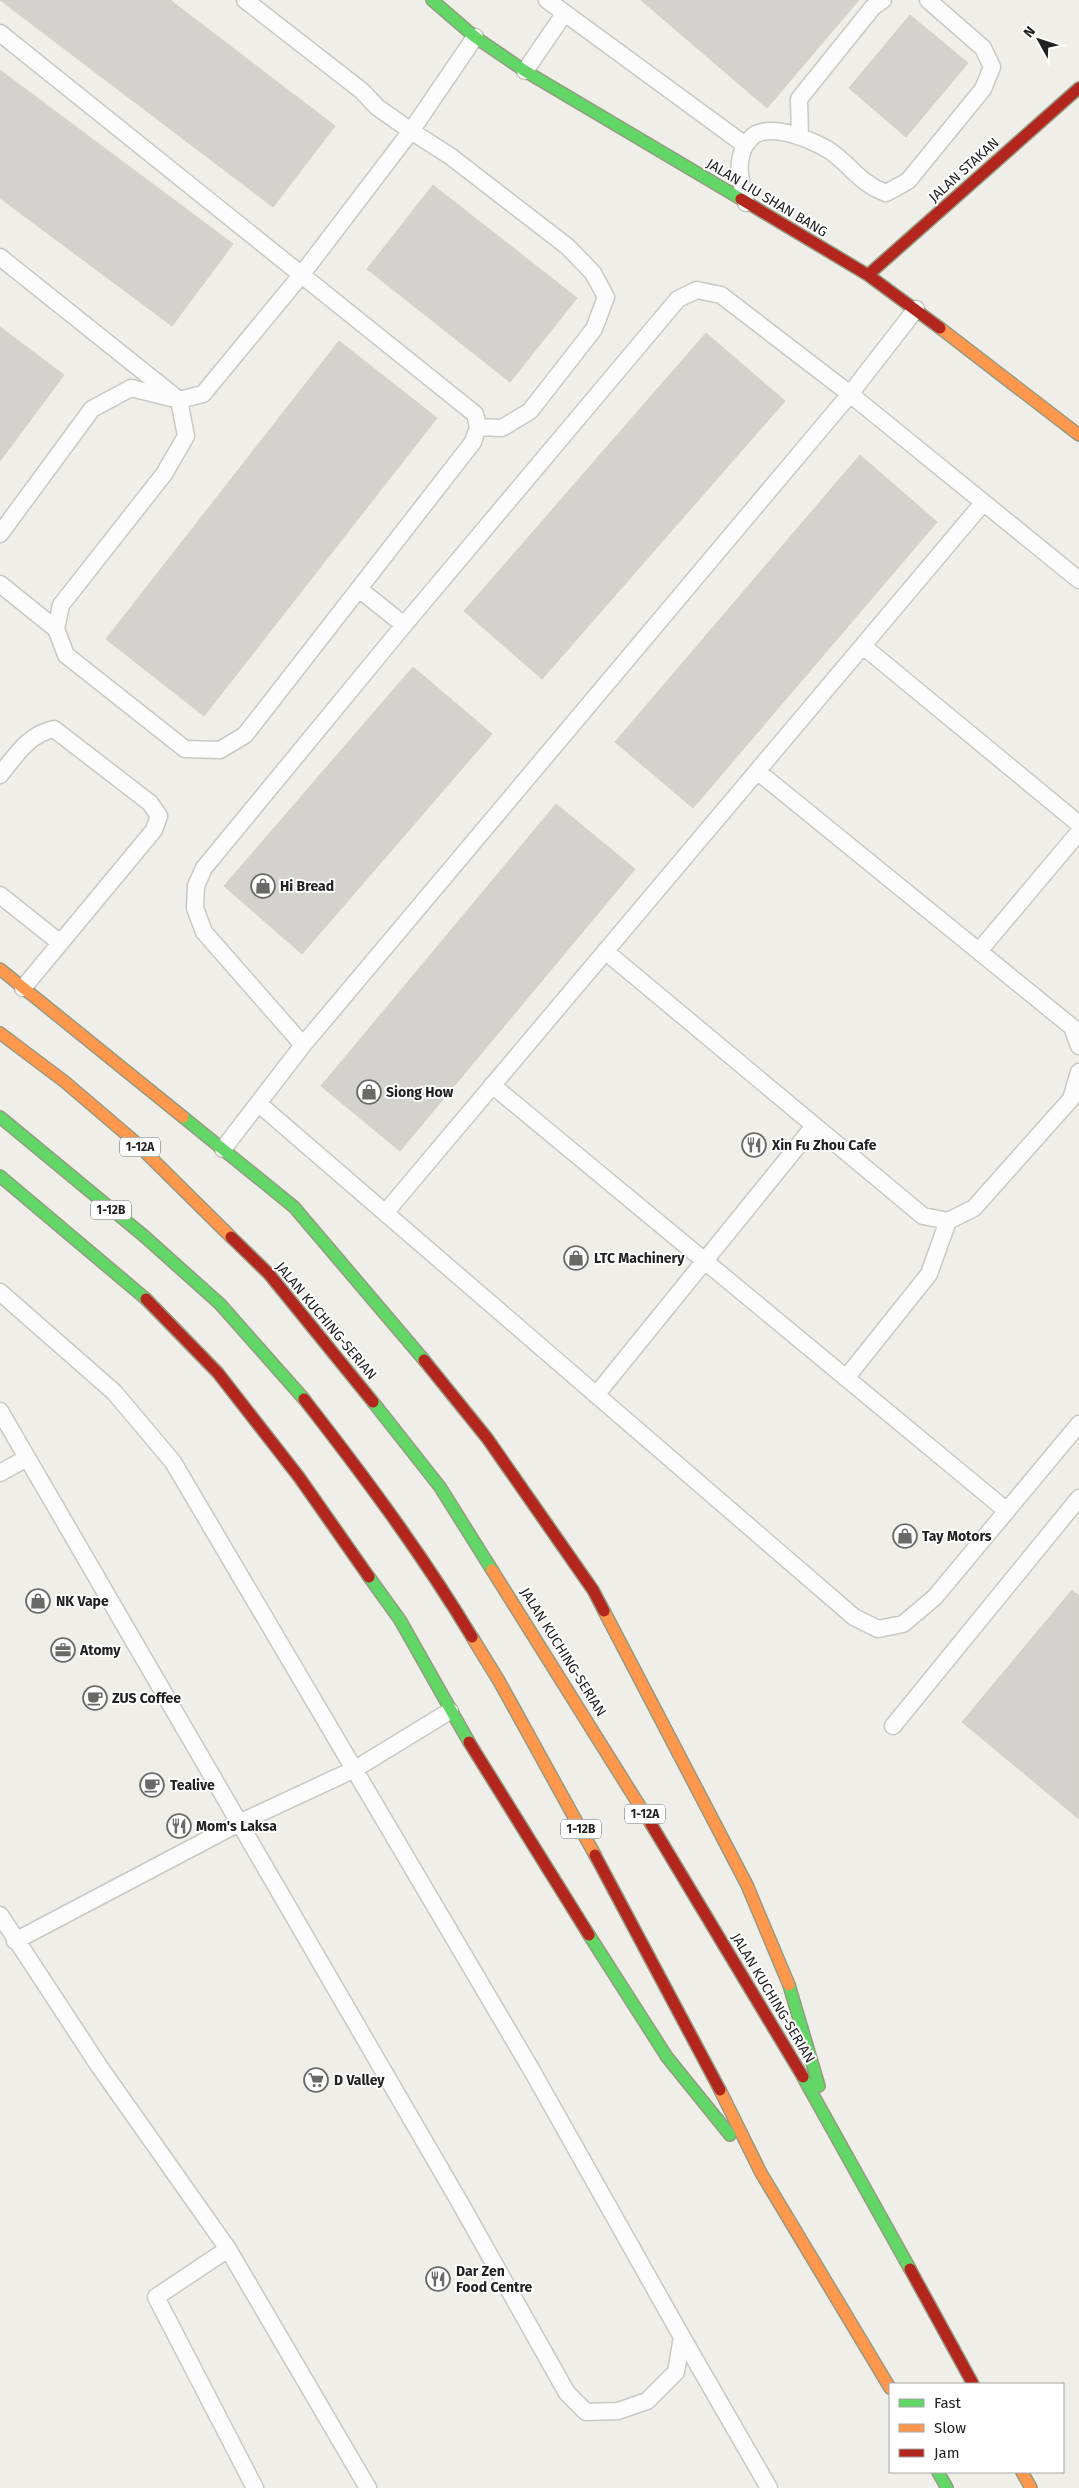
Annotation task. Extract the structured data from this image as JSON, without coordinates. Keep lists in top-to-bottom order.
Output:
{
  "streets": {
    "main road": [
      "JALAN STAKAN",
      "JALAN LIU SHAN BANG",
      "1-12A",
      "1-12B",
      "JALAN KUCHING-SERIAN"
    ]
  },
  "crossings": [
    ["JALAN STAKAN", "JALAN LIU SHAN BANG"]
  ],
  "places": {
    "shop": [
      "Hi Bread",
      "Siong How",
      "LTC Machinery",
      "Tay Motors",
      "NK Vape"
    ],
    "restaurant": ["Xin Fu Zhou Cafe", "Mom's Laksa", "Dar Zen Food Centre"],
    "office": ["Atomy"],
    "cafe": ["ZUS Coffee", "Tealive"],
    "supermarket": ["D Valley"]
  },
  "legend": ["Fast", "Slow", "Jam"],
  "north": "top left"
}
